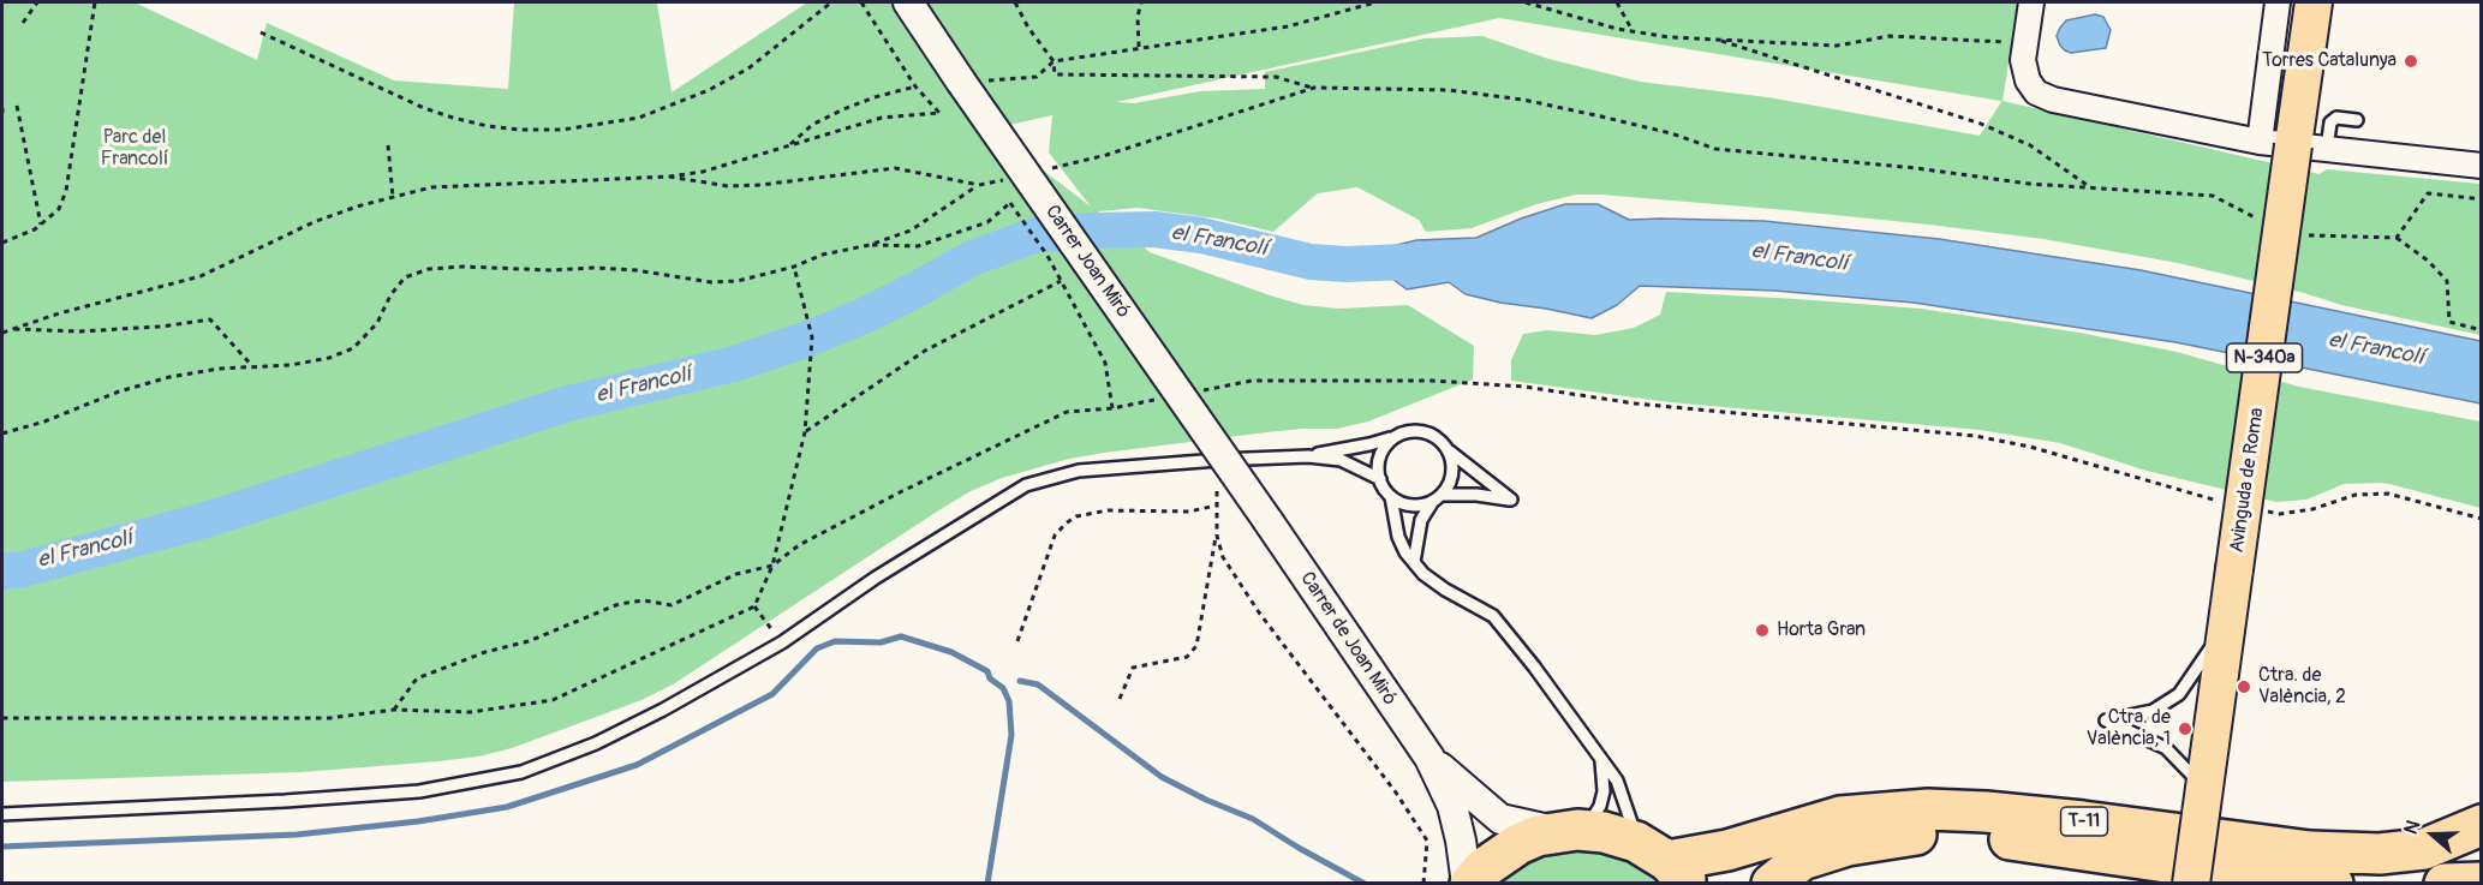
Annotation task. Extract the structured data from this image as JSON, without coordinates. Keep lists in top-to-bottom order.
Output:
{
  "streets": {
    "highway": ["T-11"],
    "main road": ["N-340a", "Avinguda de Roma"],
    "street": ["Carrer Joan Miró", "Carrer de Joan Miró"]
  },
  "crossings": [
    ["Carrer Joan Miró", "Carrer de Joan Miró"],
    ["Carrer de Joan Miró", "T-11"]
  ],
  "water": ["el Francolí"],
  "parks": ["Parc del Francolí"],
  "places": [
    "Torres Catalunya",
    "Horta Gran",
    "Ctra. de València, 2",
    "Ctra. de València, 1"
  ],
  "north": "left"
}
